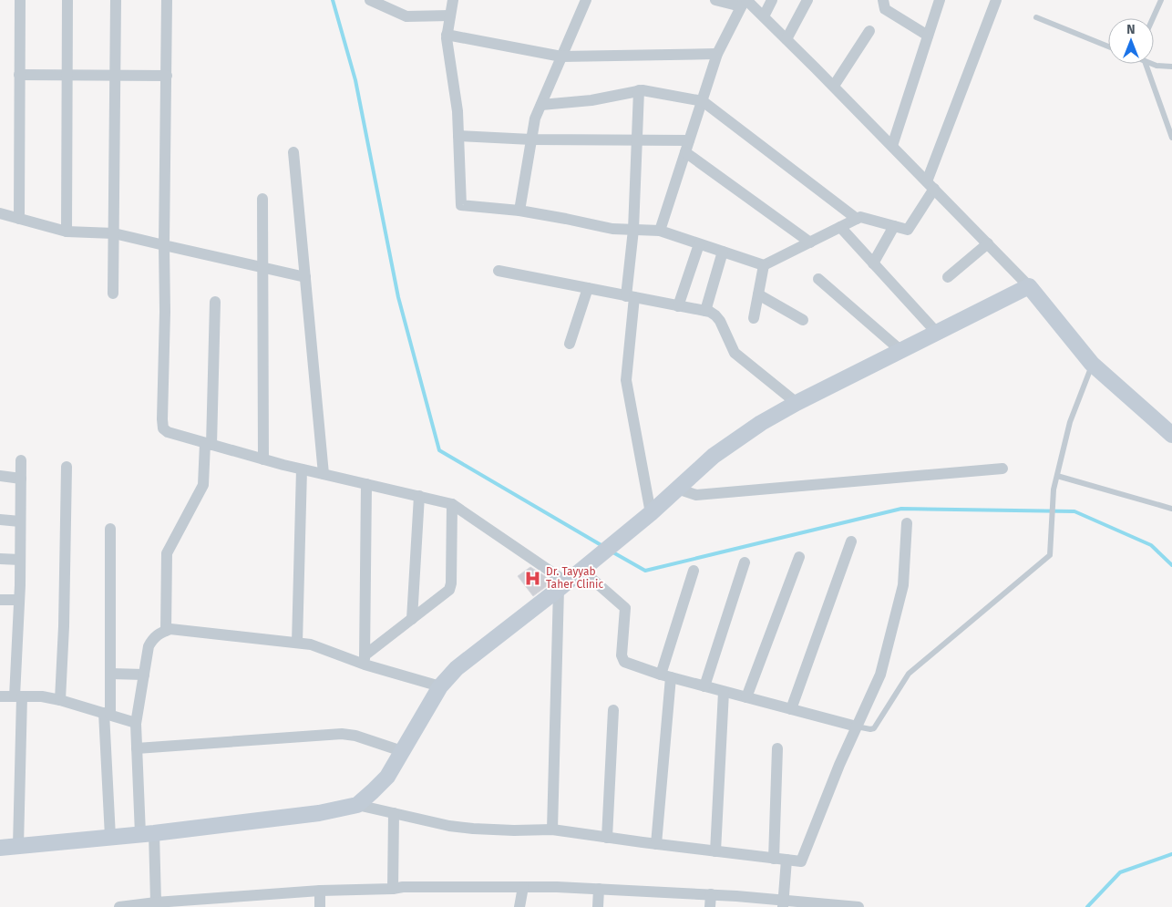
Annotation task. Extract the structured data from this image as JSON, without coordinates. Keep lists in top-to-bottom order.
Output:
{
  "places": {
    "hospital": ["Dr. Tayyab Taher Clinic"]
  },
  "north": "top"
}
